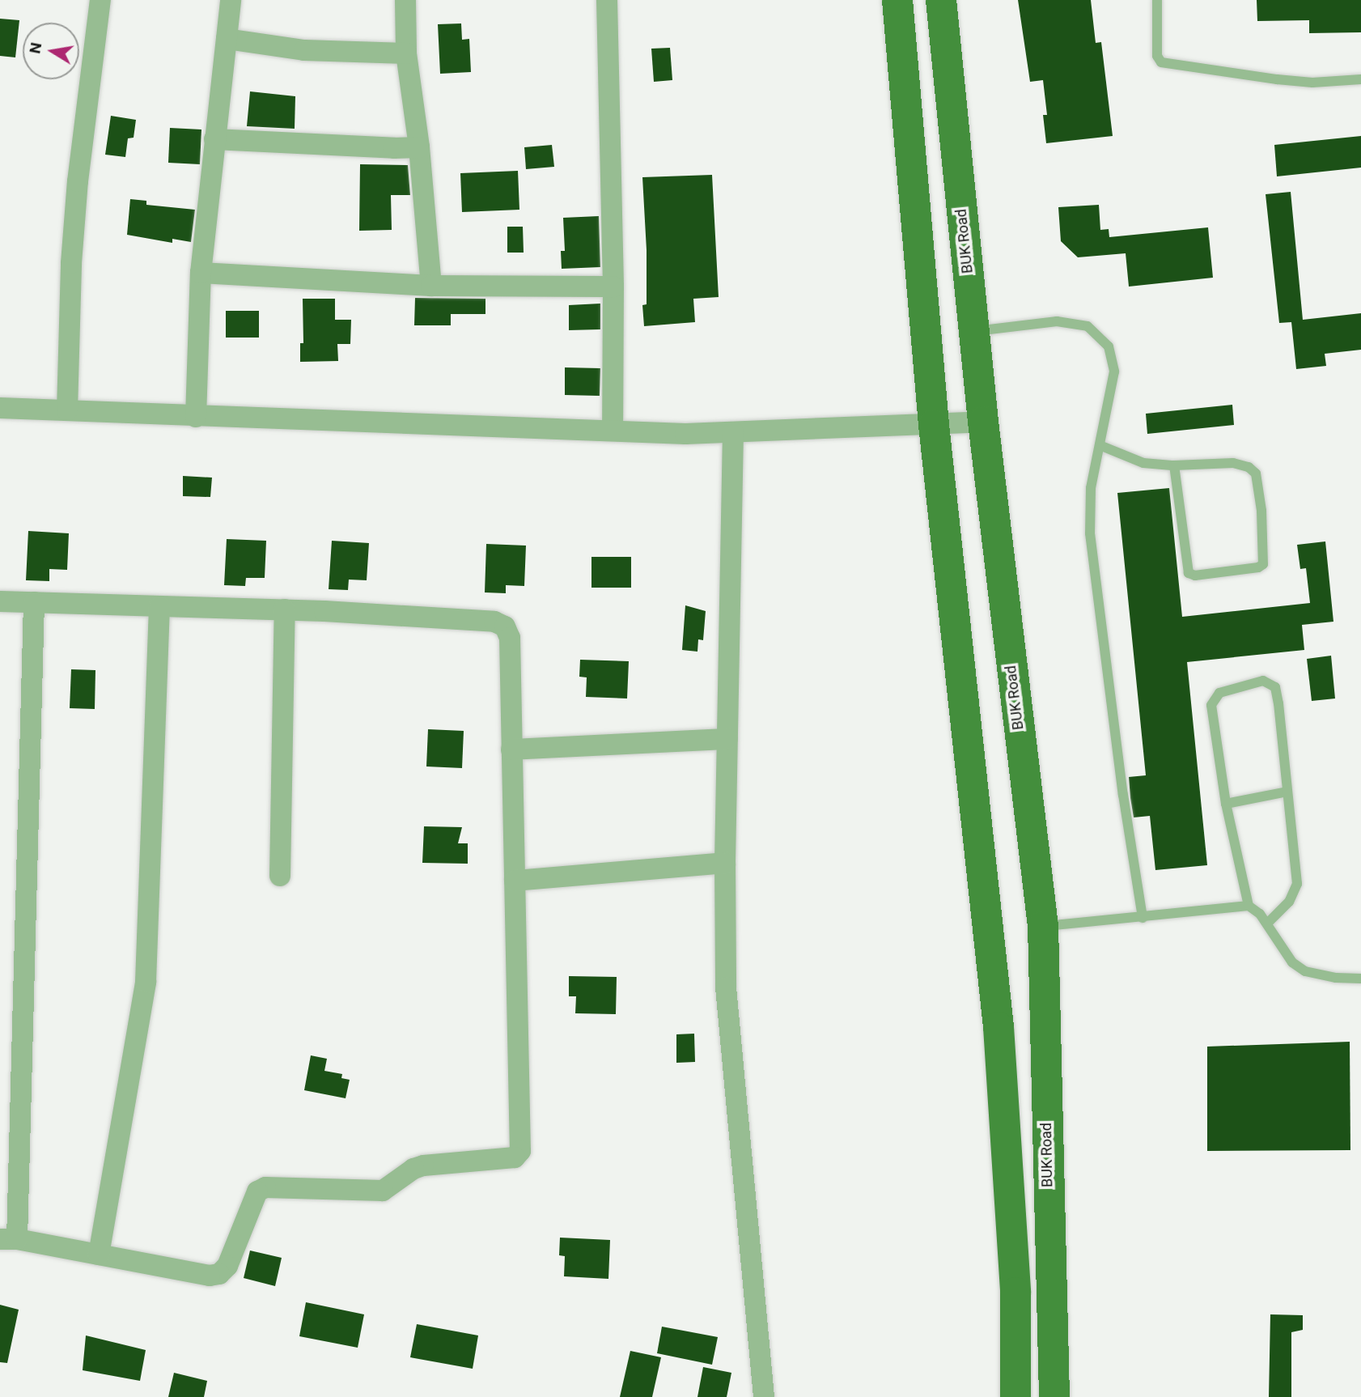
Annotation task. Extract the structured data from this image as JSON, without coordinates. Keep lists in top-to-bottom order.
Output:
{
  "streets": {
    "main road": ["BUK Road"]
  },
  "north": "left"
}
